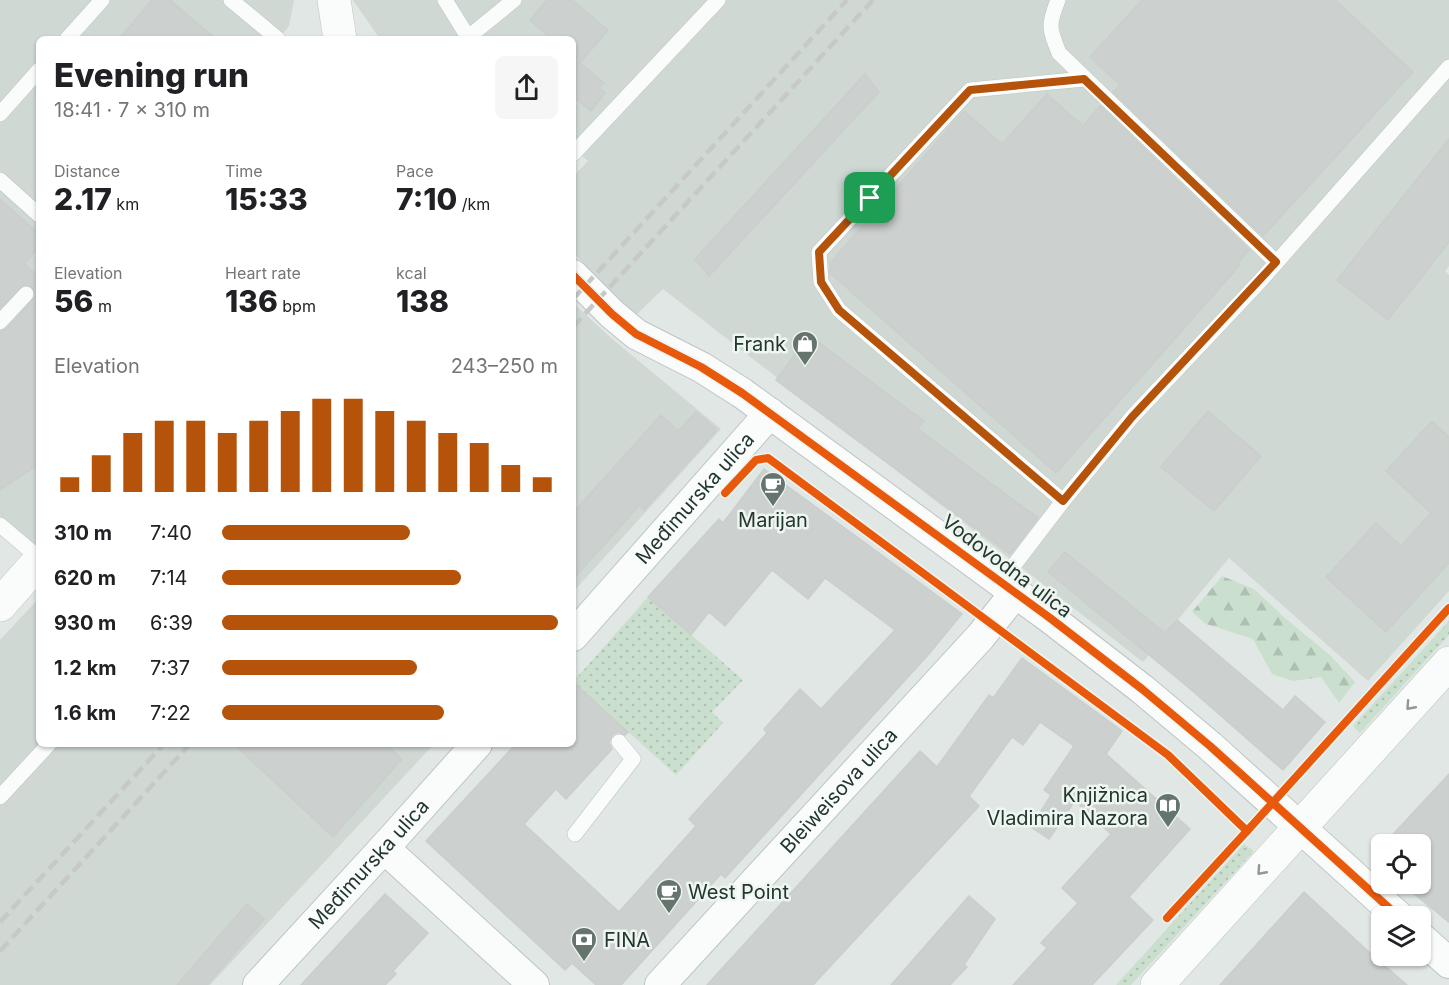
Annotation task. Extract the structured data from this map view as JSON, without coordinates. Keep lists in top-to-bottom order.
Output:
{
  "streets": {
    "street": ["Međimurska ulica", "Vodovodna ulica", "Bleiweisova ulica"]
  },
  "crossings": [
    ["Međimurska ulica", "Vodovodna ulica"],
    ["Vodovodna ulica", "Bleiweisova ulica"]
  ],
  "places": {
    "shop": ["Frank"],
    "cafe": ["Marijan", "West Point"],
    "library": ["Knjižnica Vladimira Nazora"],
    "bank": ["FINA"]
  },
  "page": {
    "heading": ["Evening run", "18:41 · 7 × 310 m"],
    "stats": [
      ["Distance", "2.17 km"],
      ["Time", "15:33"],
      ["Pace", "7:10 /km"],
      ["Elevation", "56 m"],
      ["Heart rate", "136 bpm"],
      ["kcal", "138"]
    ],
    "chart": ["Elevation", "243–250 m"],
    "list": [
      {
        "name": "310 m",
        "note": "7:40"
      },
      {
        "name": "620 m",
        "note": "7:14"
      },
      {
        "name": "930 m",
        "note": "6:39"
      },
      {
        "name": "1.2 km",
        "note": "7:37"
      },
      {
        "name": "1.6 km",
        "note": "7:22"
      }
    ]
  }
}
